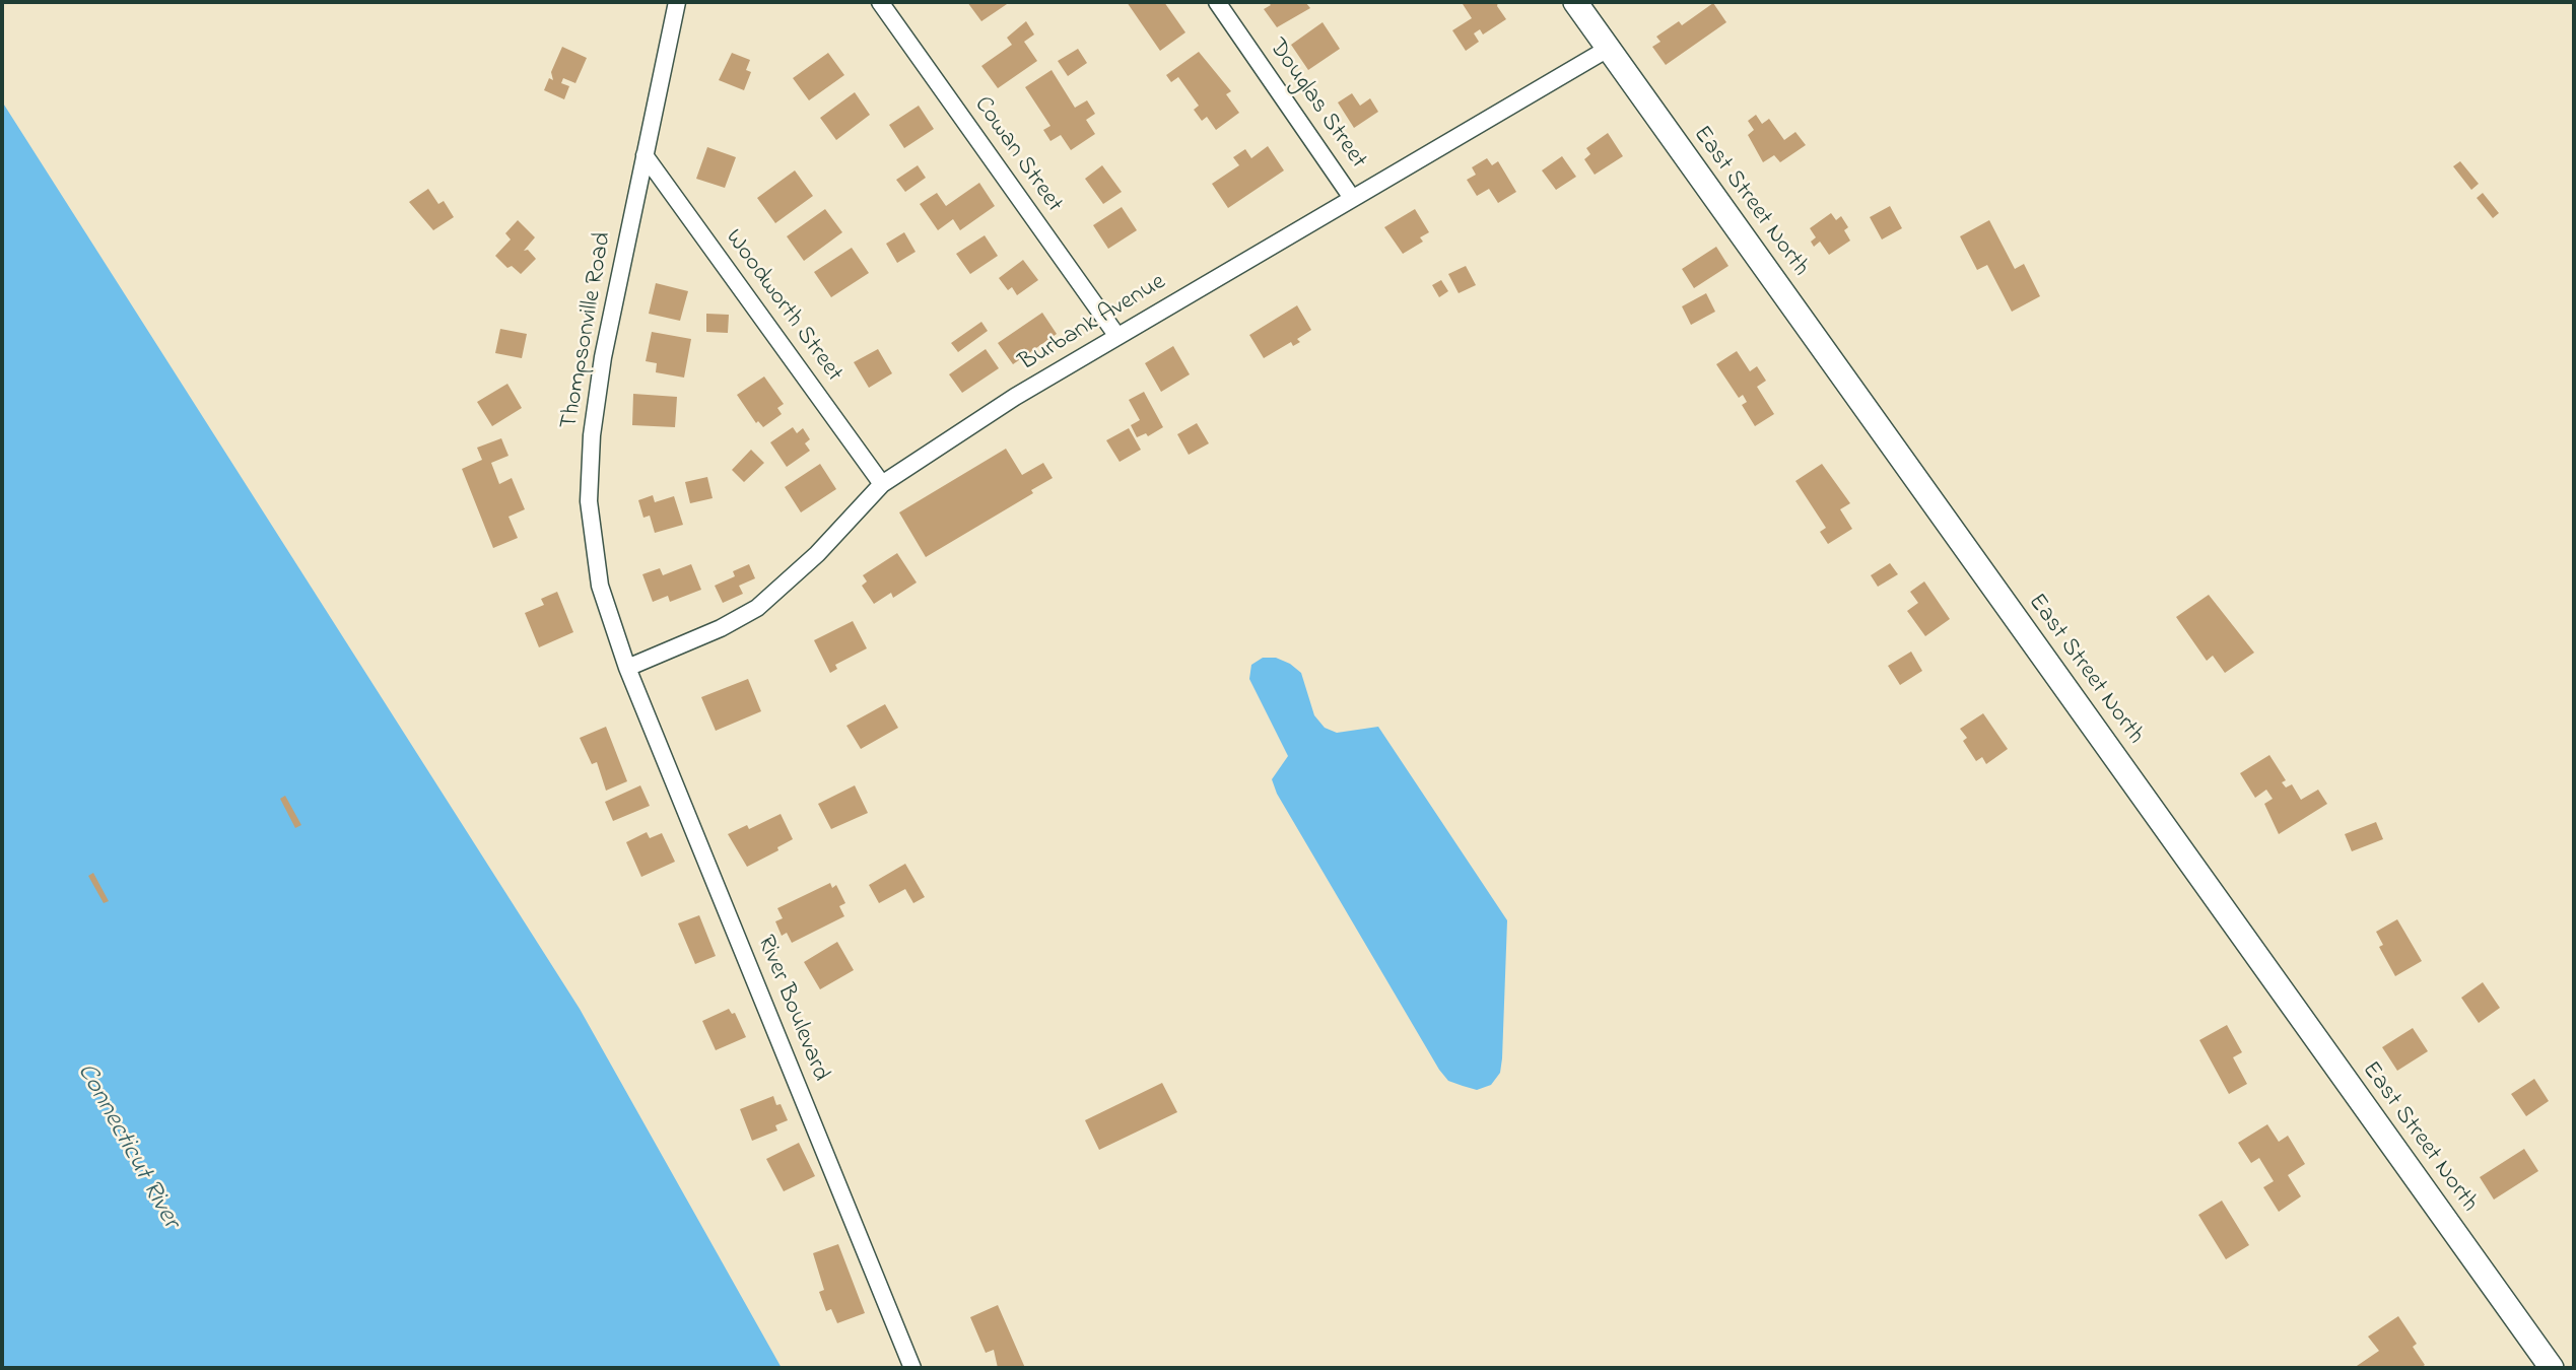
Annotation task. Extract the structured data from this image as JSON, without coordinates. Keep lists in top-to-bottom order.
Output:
{
  "streets": {
    "main road": ["East Street North"],
    "street": [
      "Douglas Street",
      "Cowan Street",
      "Woodworth Street",
      "Burbank Avenue",
      "Thompsonville Road",
      "River Boulevard"
    ]
  },
  "crossings": [
    ["Douglas Street", "Burbank Avenue"],
    ["Cowan Street", "Burbank Avenue"],
    ["East Street North", "Burbank Avenue"],
    ["Woodworth Street", "Burbank Avenue"],
    ["Woodworth Street", "Thompsonville Road"],
    ["Burbank Avenue", "Thompsonville Road"],
    ["Burbank Avenue", "River Boulevard"],
    ["Thompsonville Road", "River Boulevard"]
  ],
  "water": ["Connecticut River"]
}
